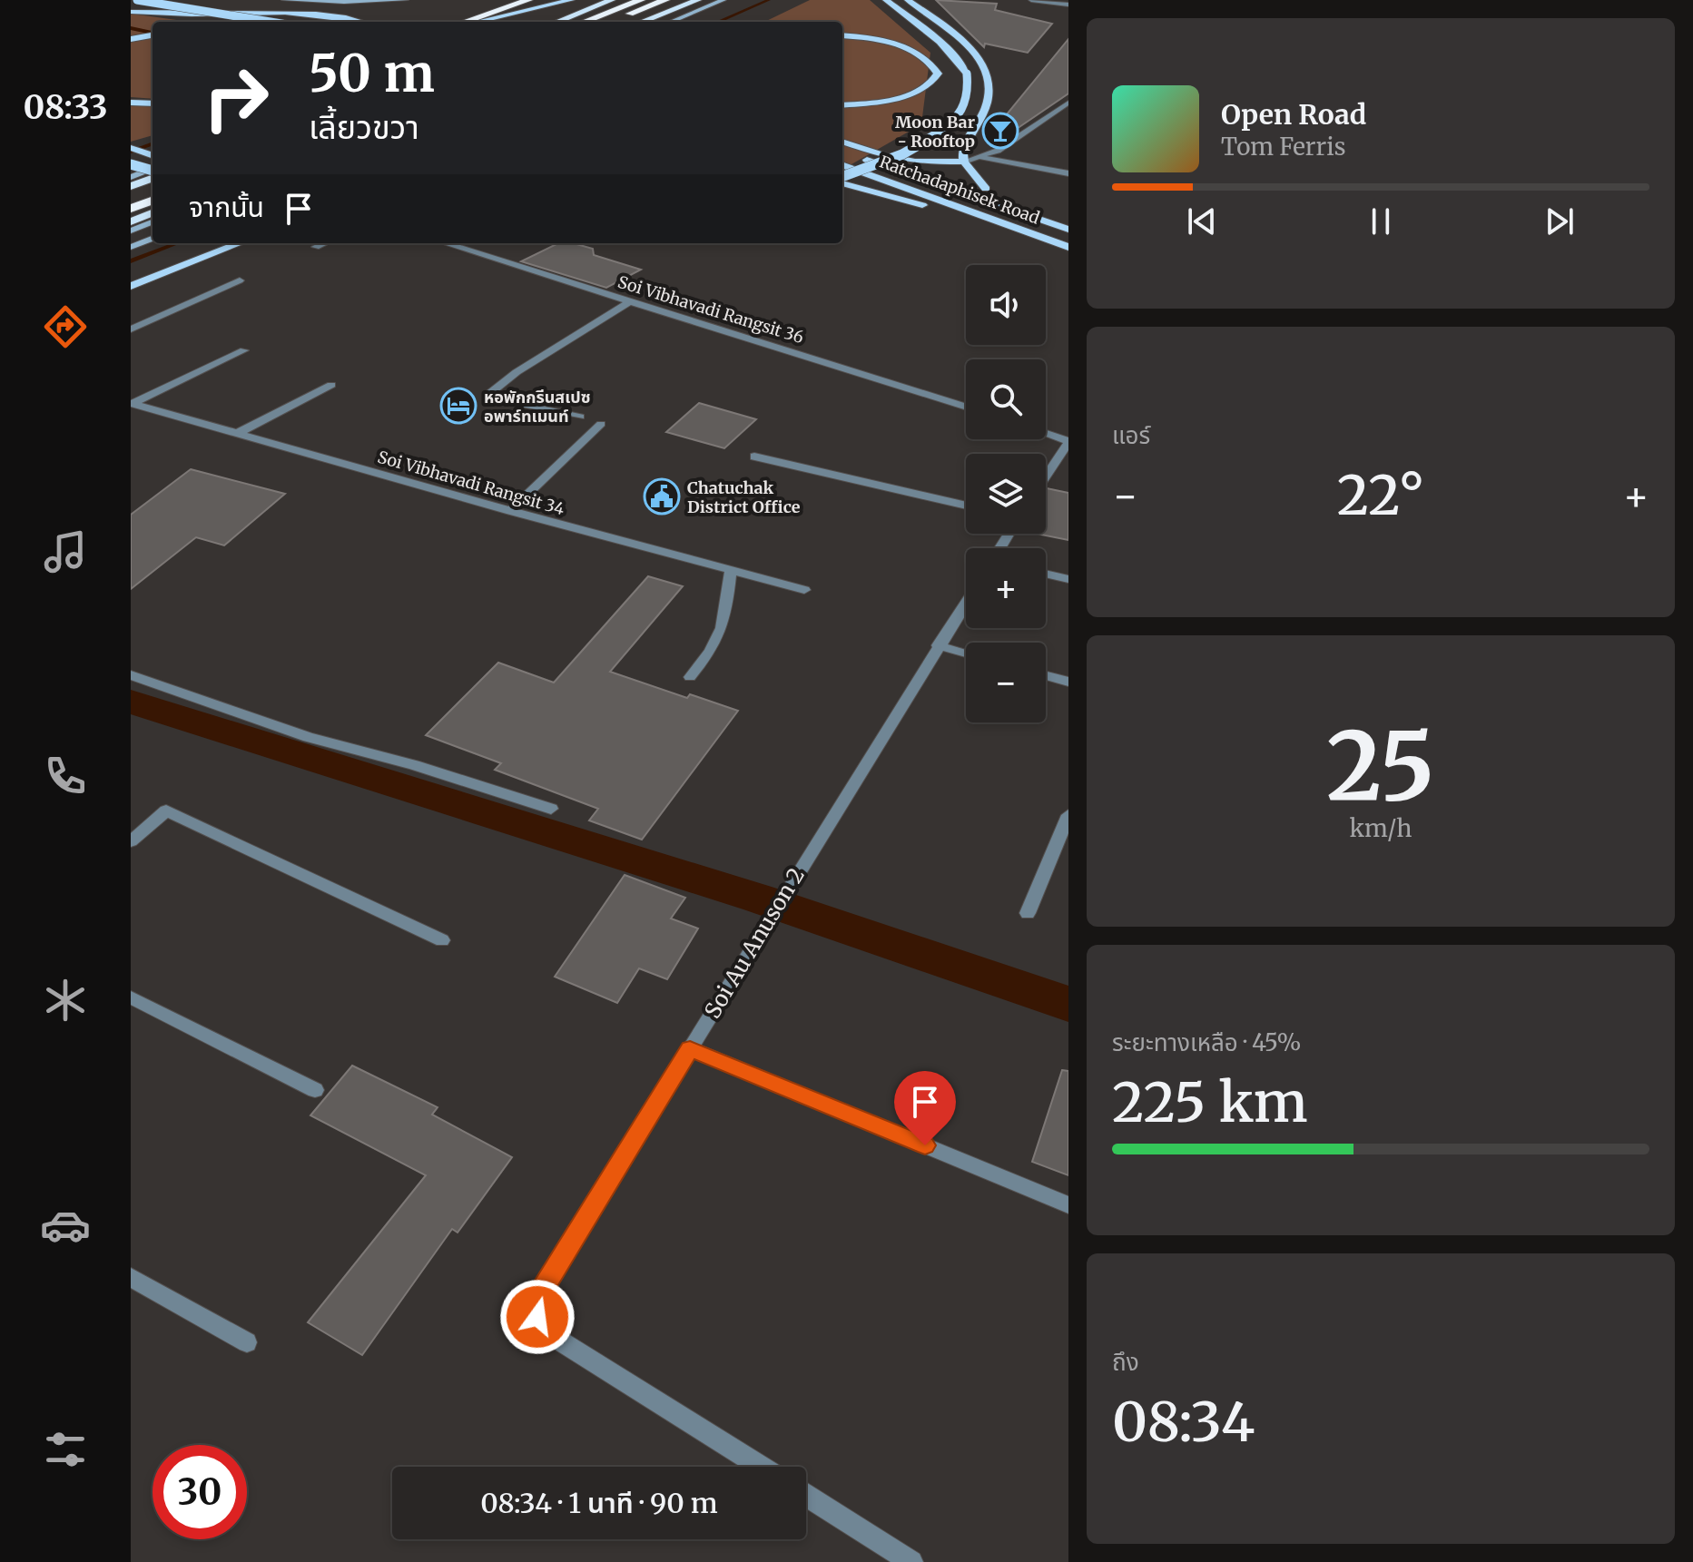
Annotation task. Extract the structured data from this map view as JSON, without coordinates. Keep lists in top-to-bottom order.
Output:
{
  "streets": {
    "main road": ["Ratchadaphisek Road"],
    "street": ["Soi Vibhavadi Rangsit 36", "Soi Vibhavadi Rangsit 34", "Soi Au Anuson 2"]
  },
  "places": {
    "bar": ["Moon Bar - Rooftop"],
    "hotel": ["หอพักกรีนสเปซ อพาร์ทเมนท์"],
    "public building": ["Chatuchak District Office"]
  },
  "page": {
    "tabs": "08:33",
    "turn": ["50 m", "เลี้ยวขวา"],
    "song": ["Open Road", "Tom Ferris"],
    "then": "จากนั้น",
    "map_buttons": ["+", "−"],
    "tile": [
      "แอร์",
      ["25", "km/h"],
      ["ระยะทางเหลือ · 45%", "225 km"],
      ["ถึง", "08:34"]
    ],
    "heat": ["−", "22°", "+"],
    "limit": "30",
    "trip": "08:34 · 1 นาที · 90 m"
  }
}
